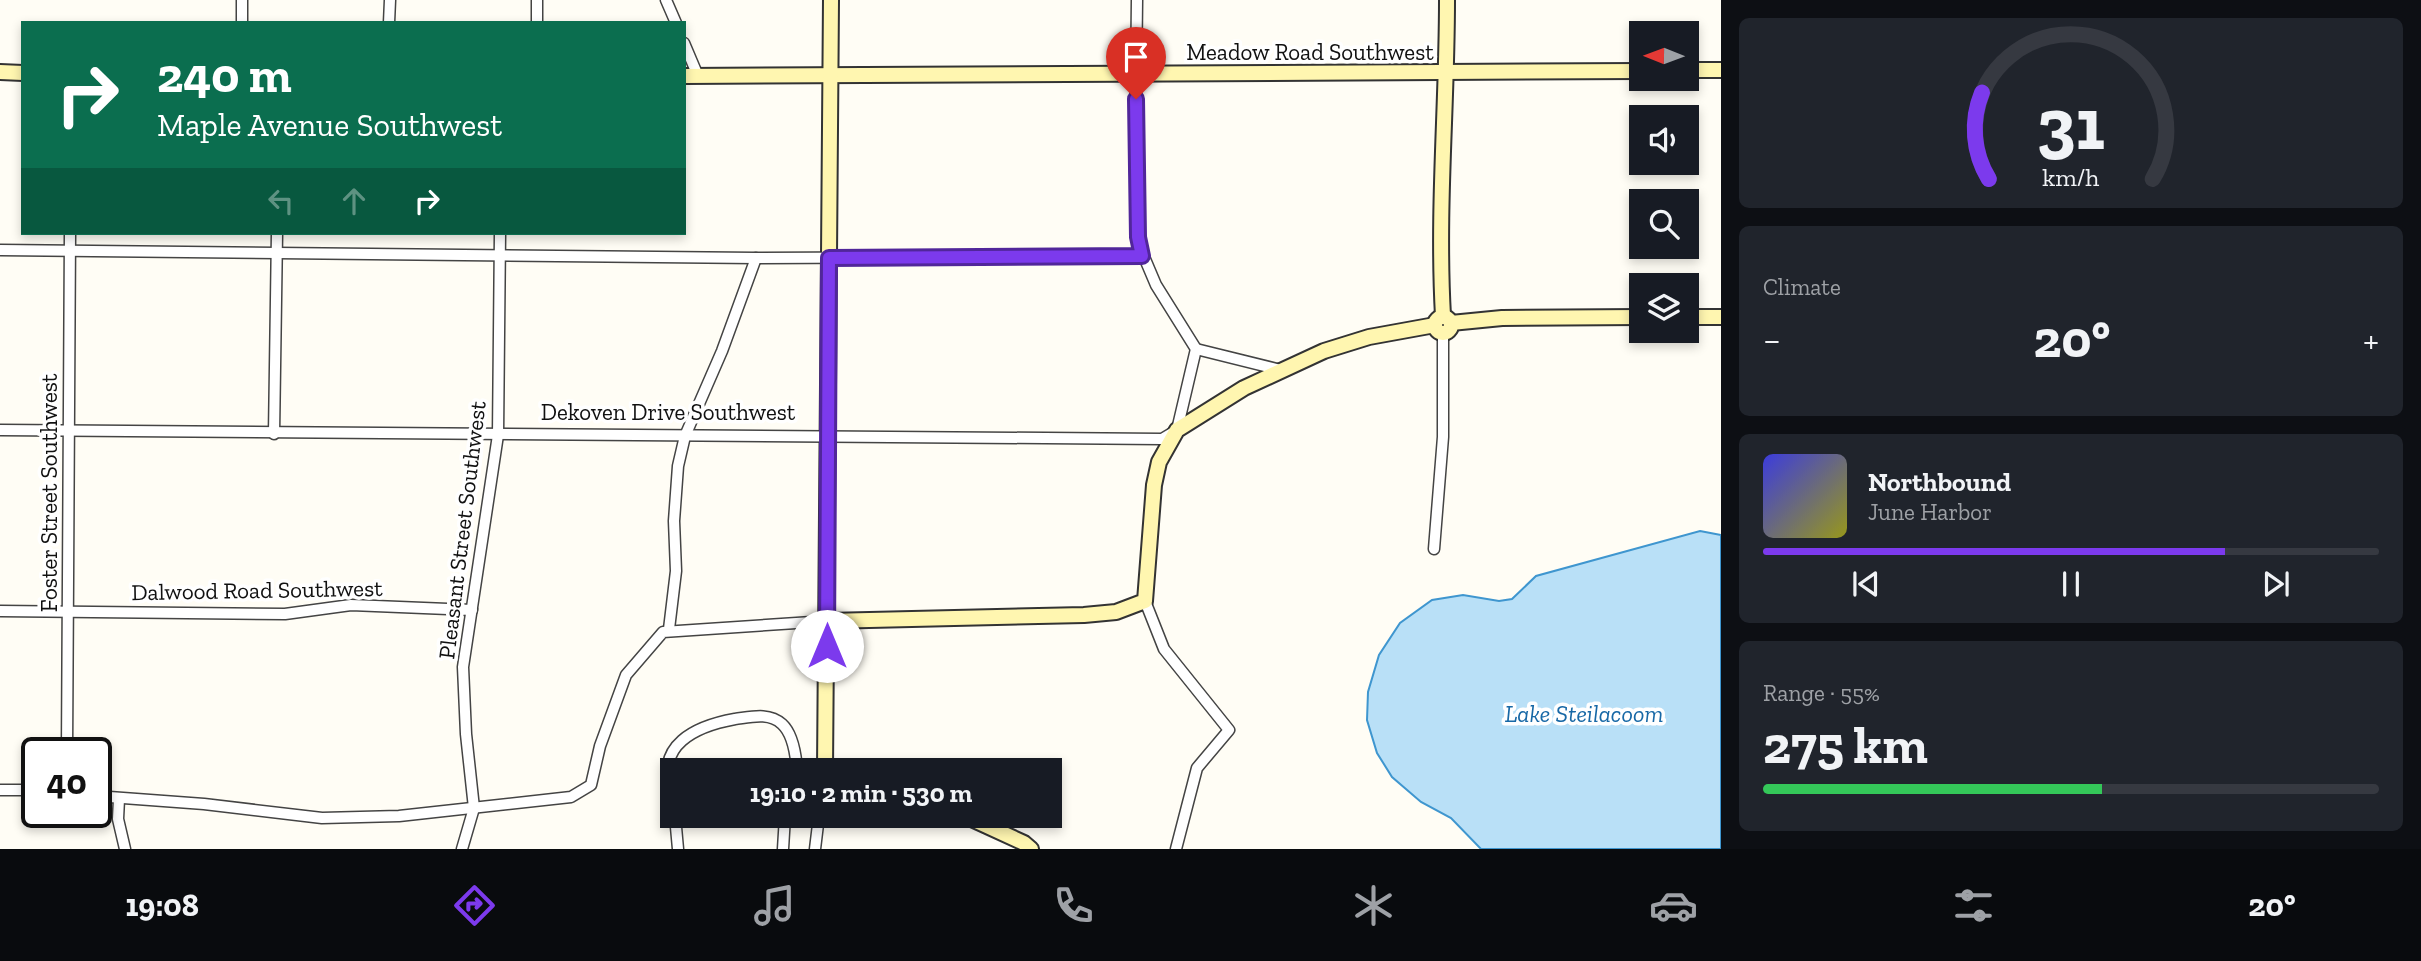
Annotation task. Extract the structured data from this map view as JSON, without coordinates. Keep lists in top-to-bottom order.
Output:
{
  "streets": {
    "street": [
      "Meadow Road Southwest",
      "Dekoven Drive Southwest",
      "Foster Street Southwest",
      "Pleasant Street Southwest",
      "Dalwood Road Southwest"
    ]
  },
  "crossings": [
    ["Dekoven Drive Southwest", "Foster Street Southwest"],
    ["Dekoven Drive Southwest", "Pleasant Street Southwest"],
    ["Foster Street Southwest", "Dalwood Road Southwest"],
    ["Pleasant Street Southwest", "Dalwood Road Southwest"]
  ],
  "water": ["Lake Steilacoom"],
  "north": "left",
  "page": {
    "turn": ["240 m", "Maple Avenue Southwest"],
    "tile": [
      "Climate",
      ["Range · 55%", "275 km"]
    ],
    "heat": ["−", "20°", "+"],
    "song": ["Northbound", "June Harbor"],
    "limit": "40",
    "trip": "19:10 · 2 min · 530 m",
    "tabs": ["19:08", "20°"],
    "gauge": ["31", "km/h"]
  }
}
